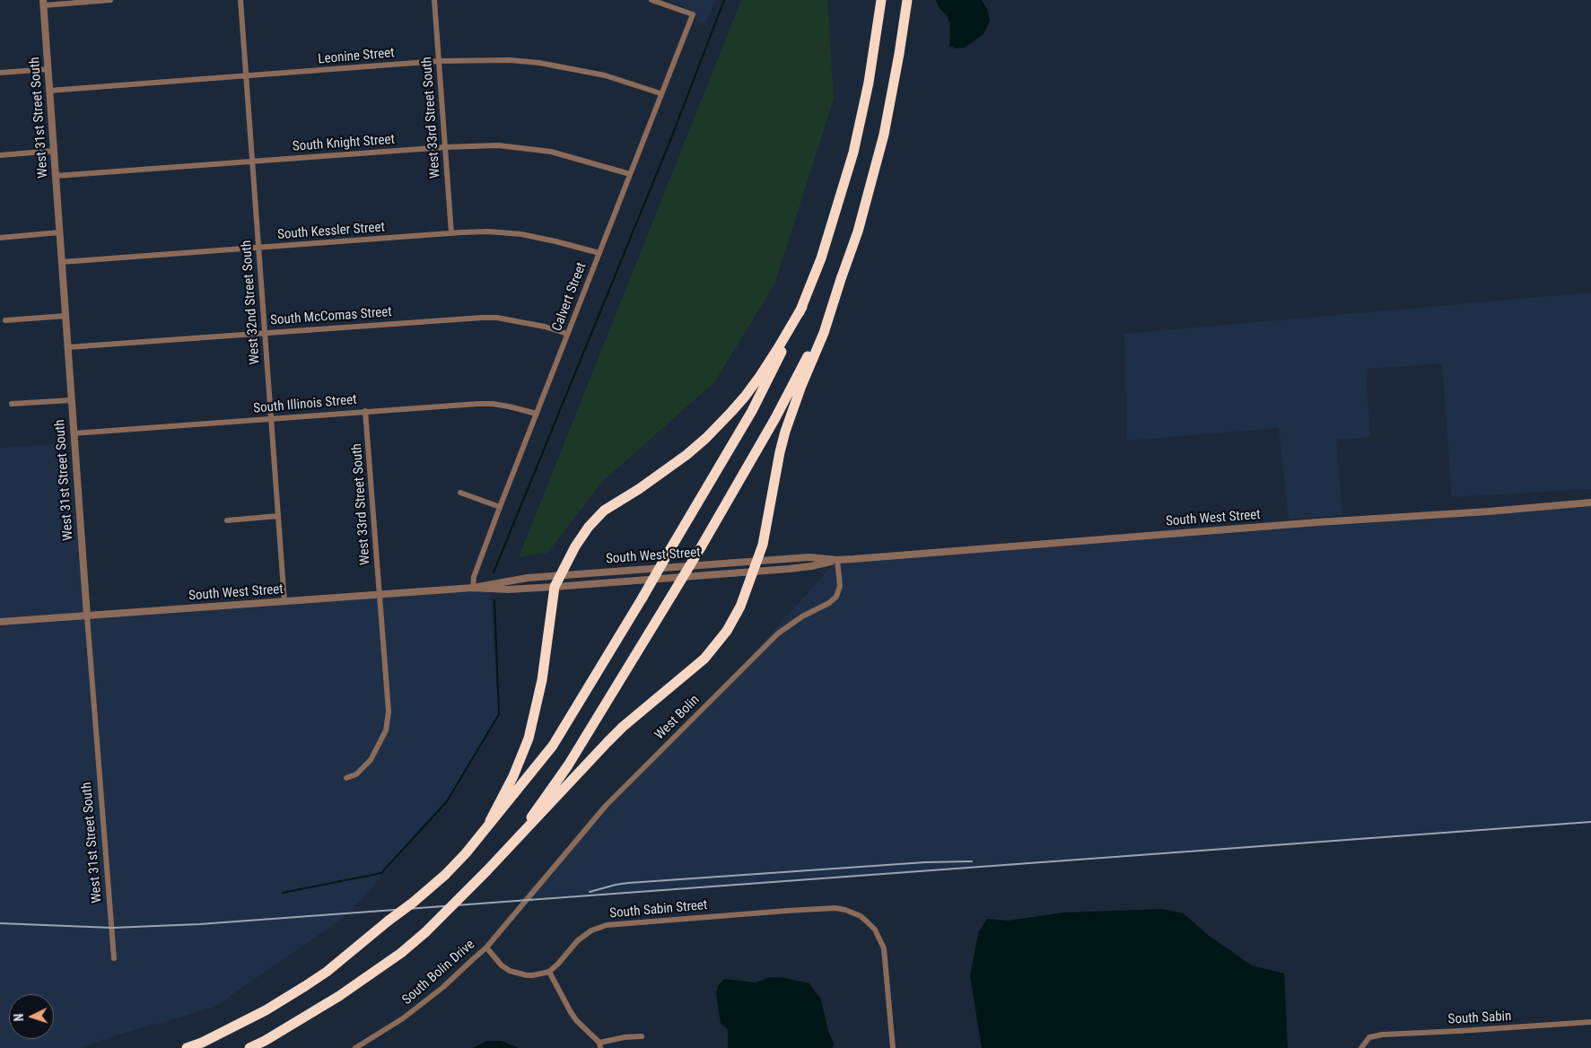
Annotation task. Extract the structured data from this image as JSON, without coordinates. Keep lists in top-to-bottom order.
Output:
{
  "streets": {
    "street": [
      "Leonine Street",
      "West 31st Street South",
      "West 33rd Street South",
      "South Knight Street",
      "South Kessler Street",
      "Calvert Street",
      "West 32nd Street South",
      "South McComas Street",
      "South Illinois Street",
      "South West Street",
      "West Bolin",
      "South Sabin Street",
      "South Bolin Drive",
      "South Sabin"
    ]
  },
  "crossings": [
    ["Leonine Street", "West 31st Street South"],
    ["Leonine Street", "West 33rd Street South"],
    ["Leonine Street", "Calvert Street"],
    ["Leonine Street", "West 32nd Street South"],
    ["West 31st Street South", "South Knight Street"],
    ["West 31st Street South", "South Kessler Street"],
    ["West 31st Street South", "South McComas Street"],
    ["West 31st Street South", "South Illinois Street"],
    ["West 31st Street South", "South West Street"],
    ["West 33rd Street South", "South Knight Street"],
    ["West 33rd Street South", "South Kessler Street"],
    ["West 33rd Street South", "South Illinois Street"],
    ["West 33rd Street South", "South West Street"],
    ["South Knight Street", "Calvert Street"],
    ["South Knight Street", "West 32nd Street South"],
    ["South Kessler Street", "Calvert Street"],
    ["South Kessler Street", "West 32nd Street South"],
    ["Calvert Street", "South McComas Street"],
    ["Calvert Street", "South Illinois Street"],
    ["Calvert Street", "South West Street"],
    ["West 32nd Street South", "South McComas Street"],
    ["West 32nd Street South", "South Illinois Street"],
    ["West 32nd Street South", "South West Street"],
    ["South West Street", "West Bolin"],
    ["West Bolin", "South Bolin Drive"]
  ],
  "north": "left"
}
